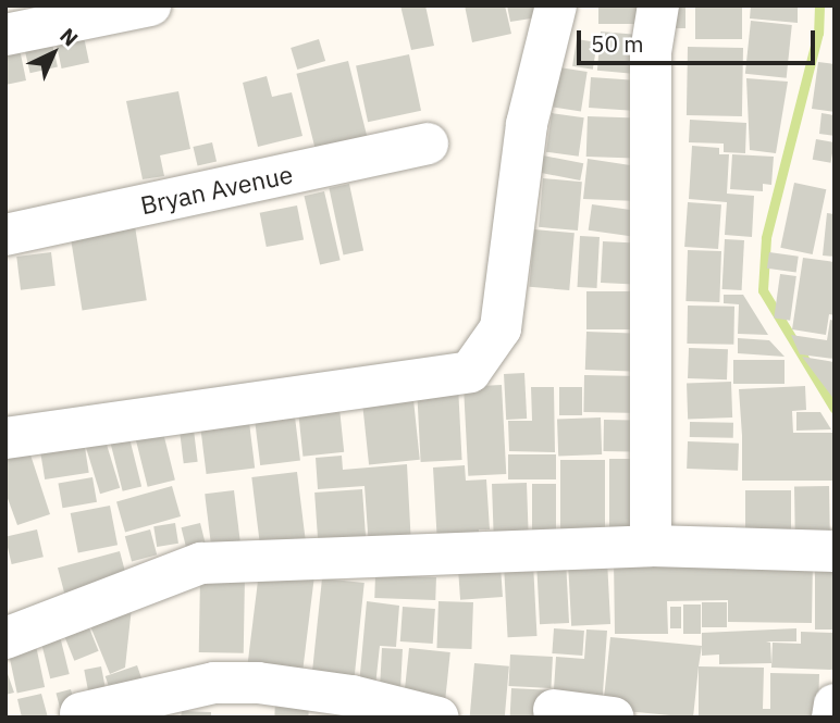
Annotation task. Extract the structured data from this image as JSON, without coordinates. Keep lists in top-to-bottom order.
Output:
{
  "streets": {
    "street": ["Bryan Avenue"]
  },
  "scale_bar": "50 m",
  "north": "top right"
}
